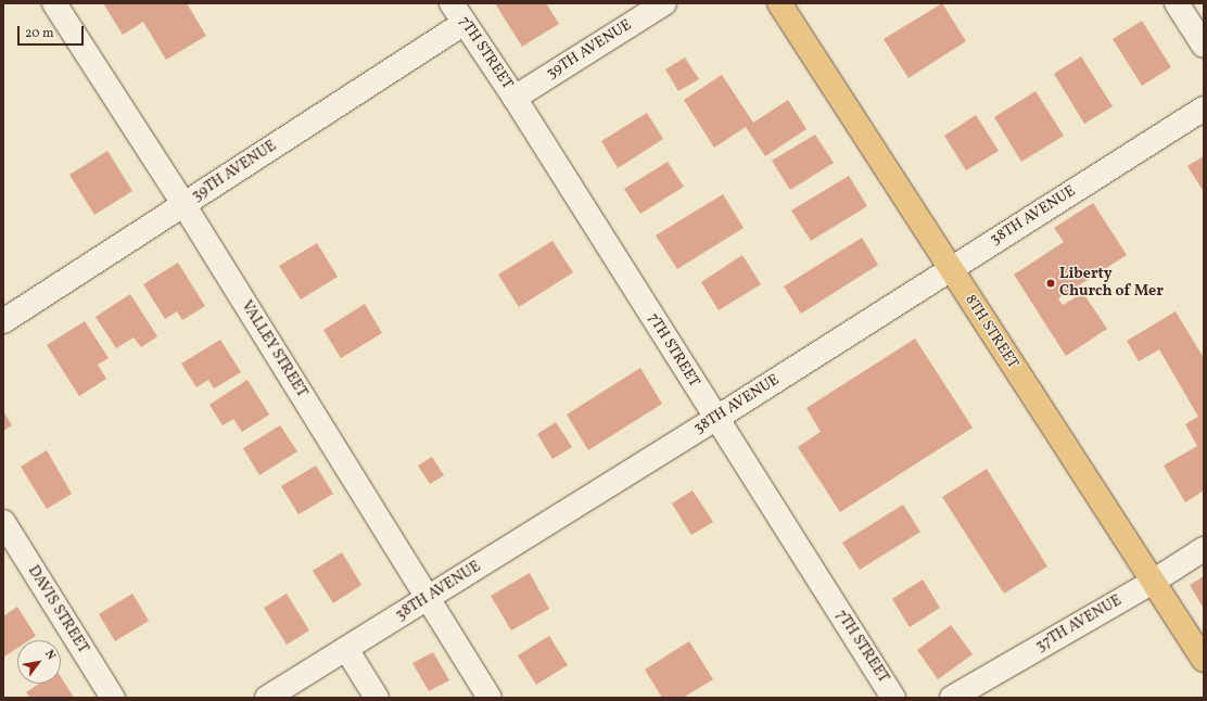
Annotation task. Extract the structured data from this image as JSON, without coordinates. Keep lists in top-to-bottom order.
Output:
{
  "streets": {
    "main road": ["8TH STREET"],
    "street": [
      "39TH AVENUE",
      "7TH STREET",
      "38TH AVENUE",
      "VALLEY STREET",
      "DAVIS STREET",
      "37TH AVENUE"
    ]
  },
  "crossings": [
    ["39TH AVENUE", "7TH STREET"],
    ["39TH AVENUE", "VALLEY STREET"],
    ["7TH STREET", "38TH AVENUE"],
    ["38TH AVENUE", "8TH STREET"],
    ["38TH AVENUE", "VALLEY STREET"],
    ["8TH STREET", "37TH AVENUE"]
  ],
  "places": ["Liberty Church of Mer"],
  "scale_bar": "20 m",
  "north": "top right"
}
